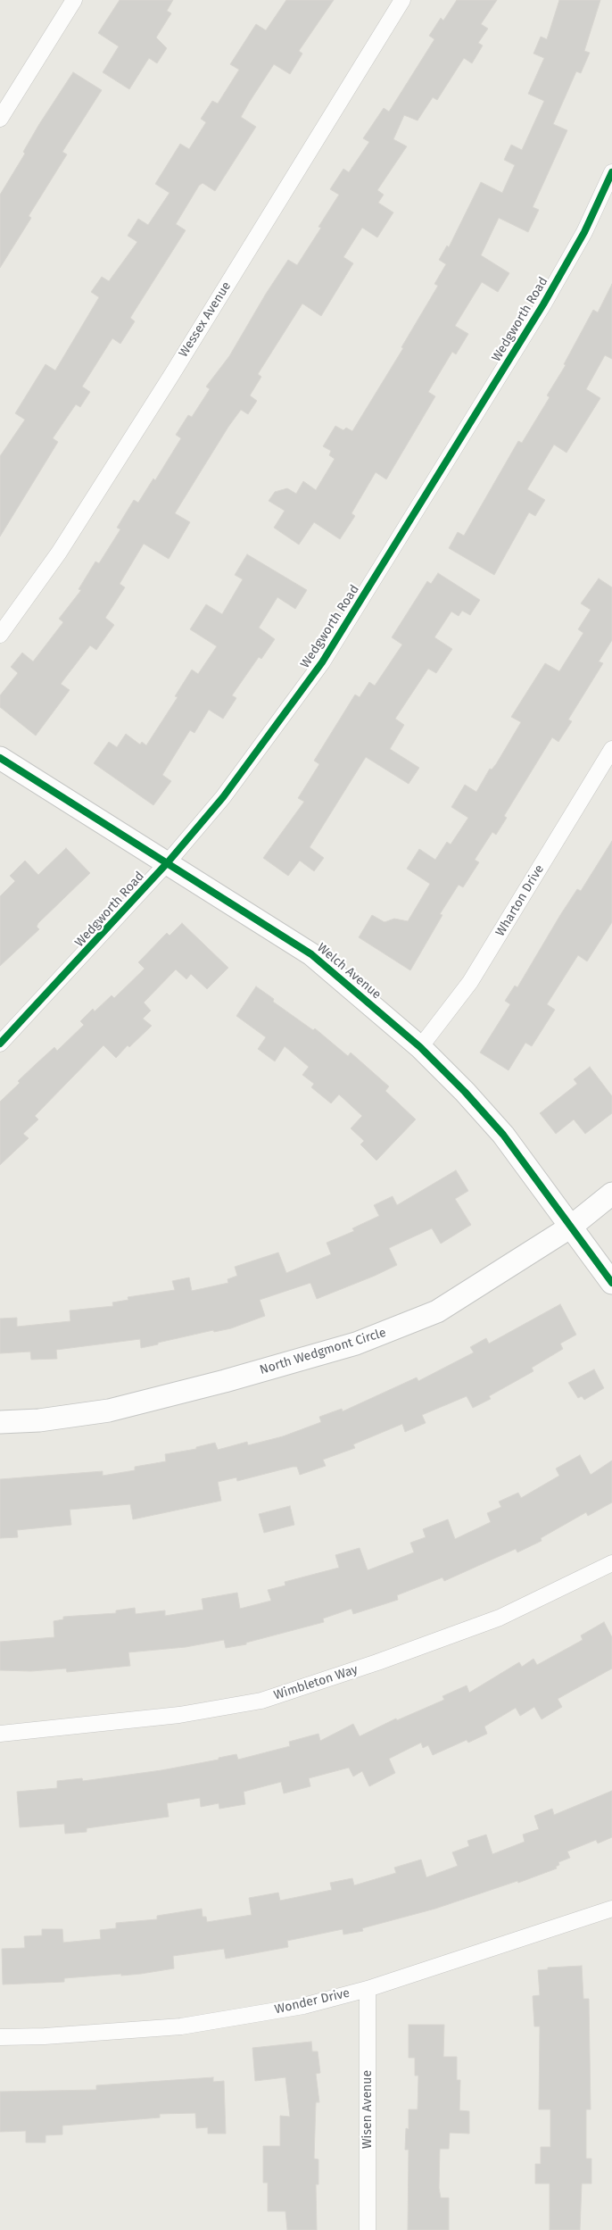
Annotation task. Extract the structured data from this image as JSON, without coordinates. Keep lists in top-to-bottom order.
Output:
{
  "streets": {
    "street": [
      "Wessex Avenue",
      "Wedgworth Road",
      "Wharton Drive",
      "Welch Avenue",
      "North Wedgmont Circle",
      "Wimbleton Way",
      "Wonder Drive",
      "Wisen Avenue"
    ]
  },
  "crossings": [
    ["Wedgworth Road", "Welch Avenue"],
    ["Wharton Drive", "Welch Avenue"],
    ["Welch Avenue", "North Wedgmont Circle"],
    ["Wonder Drive", "Wisen Avenue"]
  ]
}
